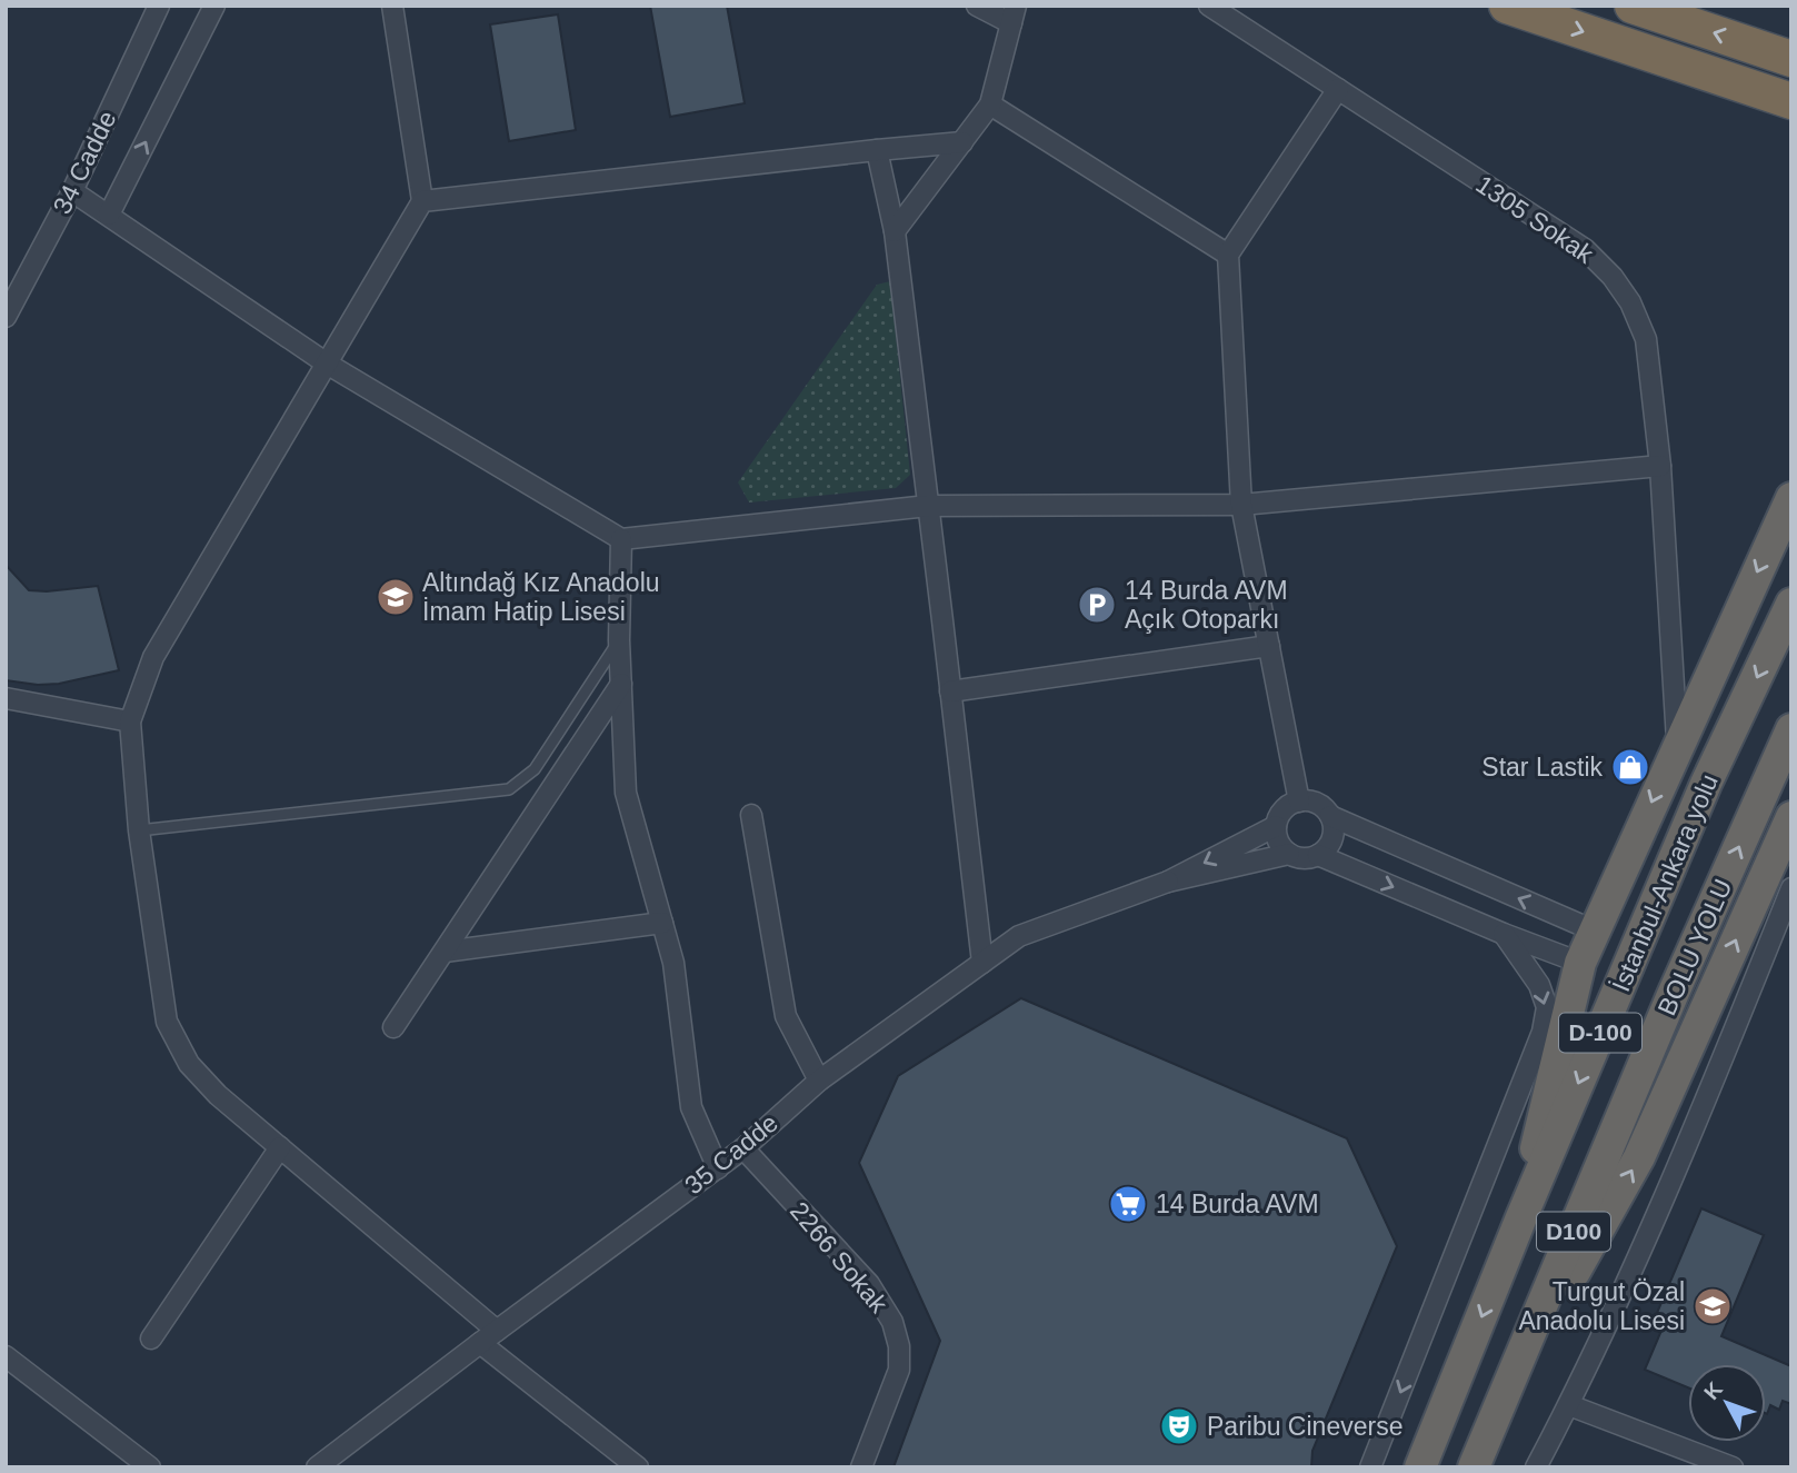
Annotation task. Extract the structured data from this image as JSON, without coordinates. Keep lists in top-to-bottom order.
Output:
{
  "streets": {
    "highway": [
      "İstanbul-Ankara yolu",
      "BOLU YOLU",
      "D-100",
      "D100"
    ],
    "street": [
      "34 Cadde",
      "1305 Sokak",
      "35 Cadde",
      "2266 Sokak"
    ]
  },
  "crossings": [
    ["35 Cadde", "2266 Sokak"]
  ],
  "places": {
    "school or university": ["Altındağ Kız Anadolu İmam Hatip Lisesi", "Turgut Özal Anadolu Lisesi"],
    "parking": ["14 Burda AVM Açık Otoparkı"],
    "shop": ["Star Lastik"],
    "supermarket": ["14 Burda AVM"],
    "theatre": ["Paribu Cineverse"]
  },
  "north": "top left"
}
